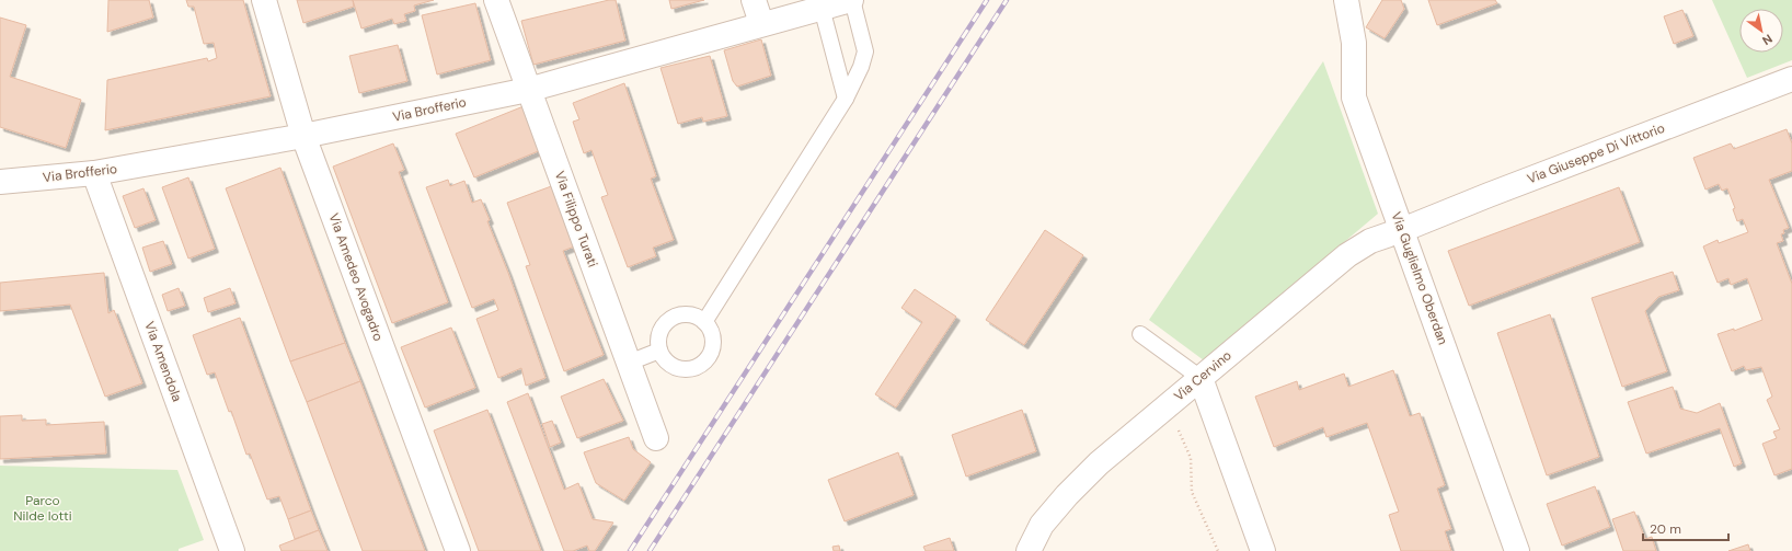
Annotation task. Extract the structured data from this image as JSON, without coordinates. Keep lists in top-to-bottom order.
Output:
{
  "streets": {
    "street": [
      "Via Brofferio",
      "Via Giuseppe Di Vittorio",
      "Via Filippo Turati",
      "Via Amedeo Avogadro",
      "Via Guglielmo Oberdan",
      "Via Amendola",
      "Via Cervino"
    ]
  },
  "crossings": [
    ["Via Brofferio", "Via Filippo Turati"],
    ["Via Brofferio", "Via Amedeo Avogadro"],
    ["Via Brofferio", "Via Amendola"],
    ["Via Giuseppe Di Vittorio", "Via Guglielmo Oberdan"],
    ["Via Giuseppe Di Vittorio", "Via Cervino"],
    ["Via Guglielmo Oberdan", "Via Cervino"]
  ],
  "parks": ["Parco Nilde Iotti"],
  "scale_bar": "20 m",
  "north": "bottom right"
}
